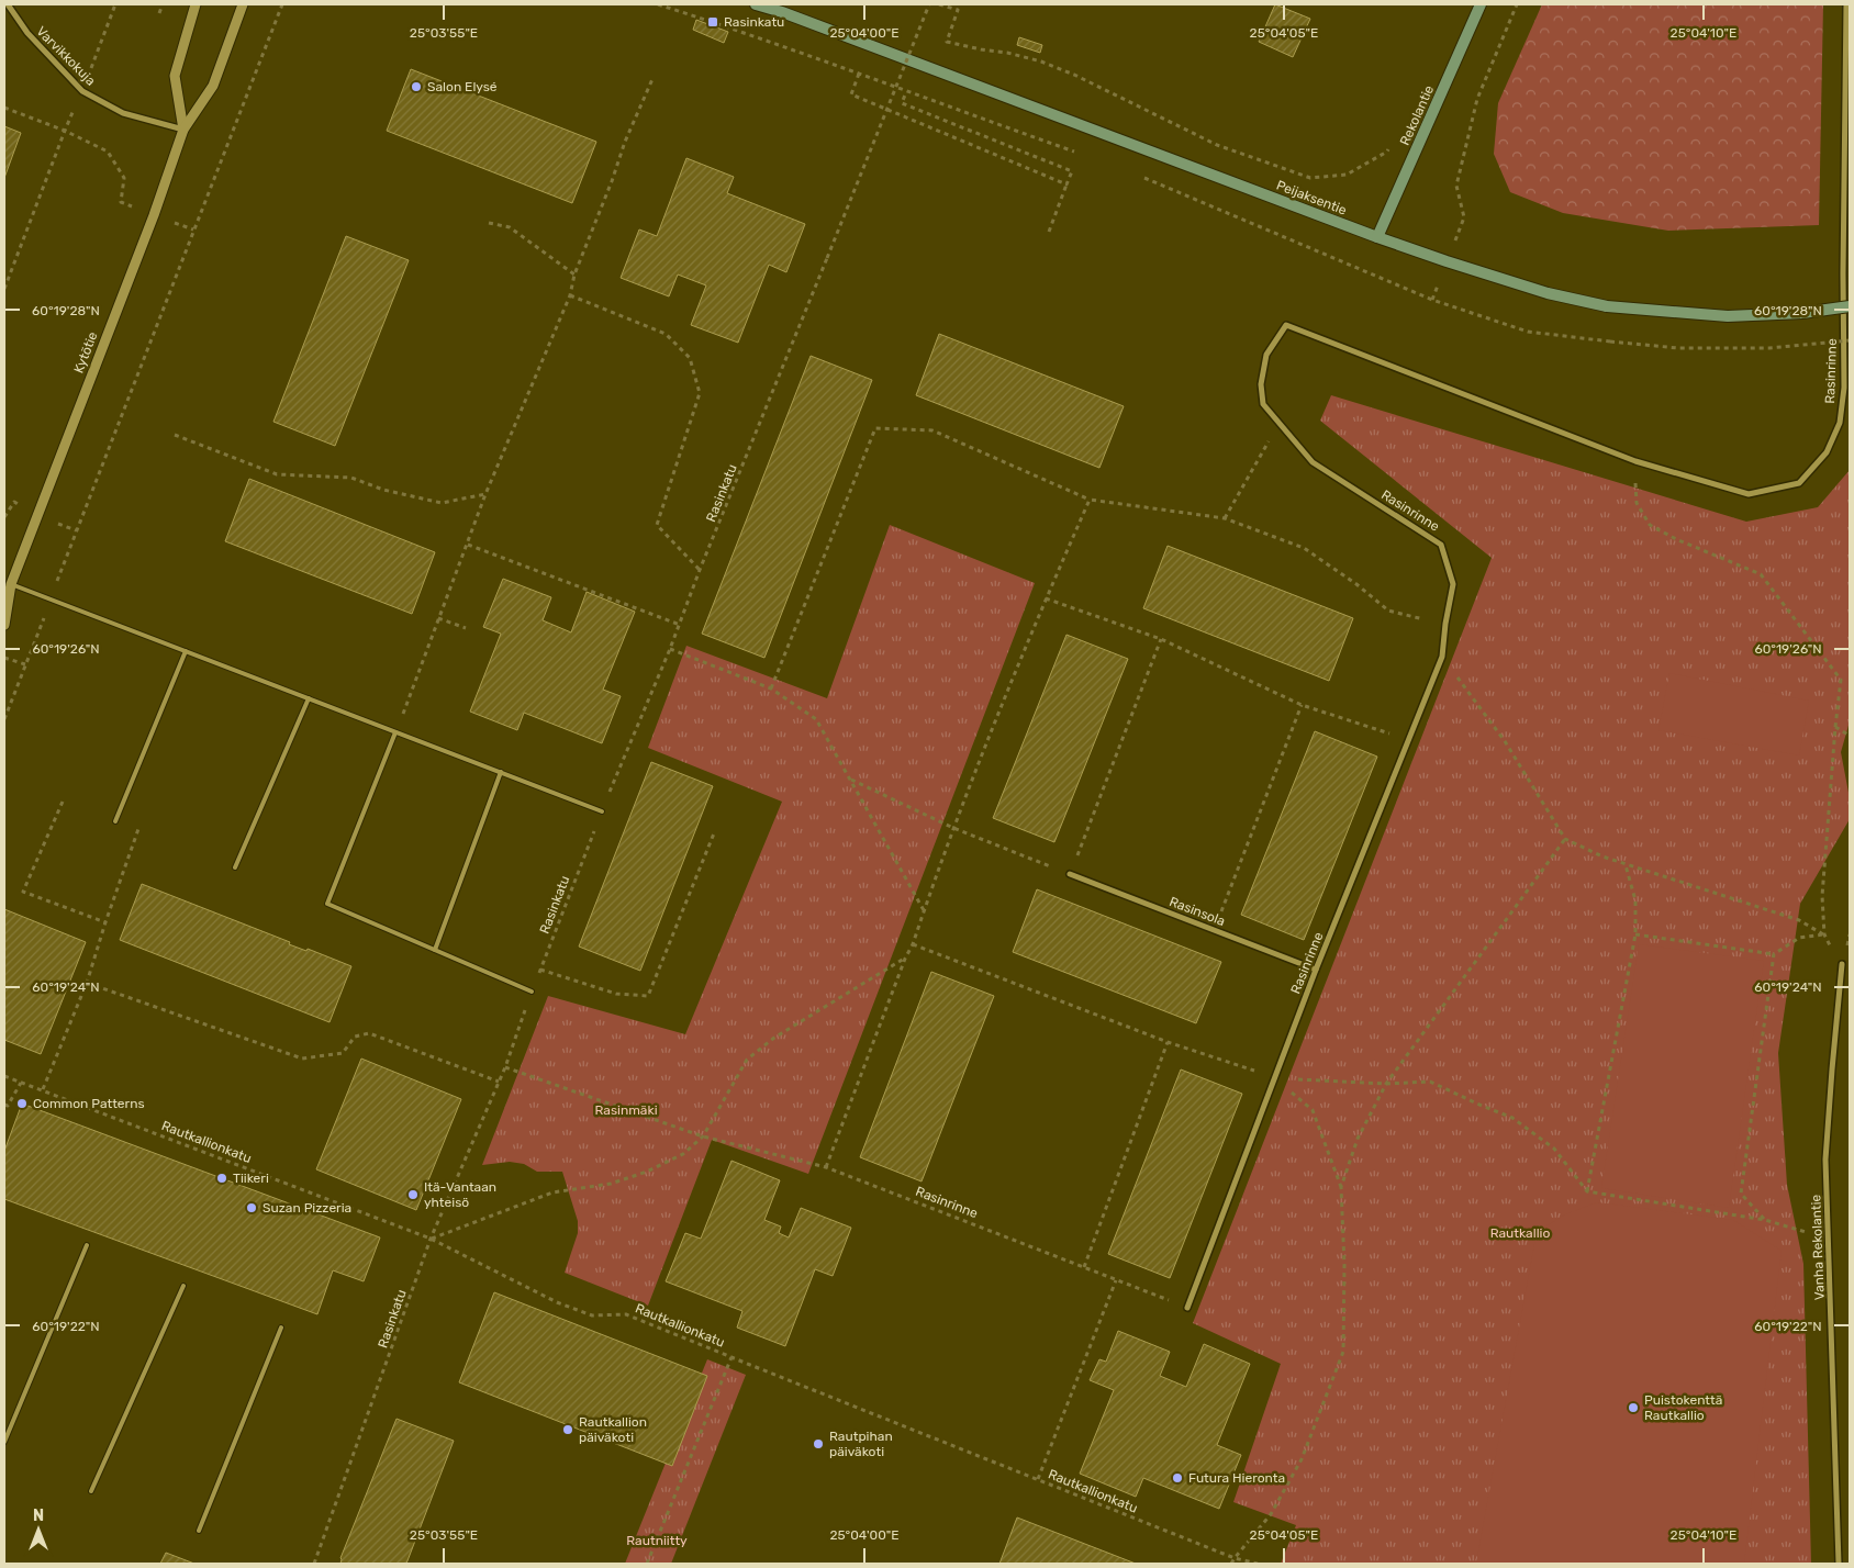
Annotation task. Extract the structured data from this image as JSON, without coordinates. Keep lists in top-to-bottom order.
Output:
{
  "streets": {
    "main road": ["Rekolantie", "Peijaksentie"],
    "street": [
      "Varvikkokuja",
      "Kytötie",
      "Rasinrinne",
      "Rasinsola",
      "Vanha Rekolantie"
    ],
    "path": ["Rasinkatu", "Rautkallionkatu"]
  },
  "crossings": [
    ["Varvikkokuja", "Kytötie"],
    ["Rekolantie", "Peijaksentie"],
    ["Rasinrinne", "Rasinkatu"],
    ["Rasinrinne", "Rasinsola"],
    ["Rasinkatu", "Rautkallionkatu"]
  ],
  "parks": ["Rasinmäki", "Rautkallio", "Rautniitty"],
  "places": {
    "transit": ["Rasinkatu"],
    "other": [
      "Salon Elysé",
      "Common Patterns",
      "Tiikeri",
      "Itä-Vantaan yhteisö",
      "Suzan Pizzeria",
      "Puistokenttä Rautkallio",
      "Rautkallion päiväkoti",
      "Rautpihan päiväkoti",
      "Futura Hieronta"
    ]
  },
  "north": "top",
  "coordinates": [
    "25°03'55\"E",
    "25°04'00\"E",
    "25°04'05\"E",
    "25°04'10\"E",
    "60°19'28\"N",
    "60°19'26\"N",
    "60°19'24\"N",
    "60°19'22\"N"
  ]
}
